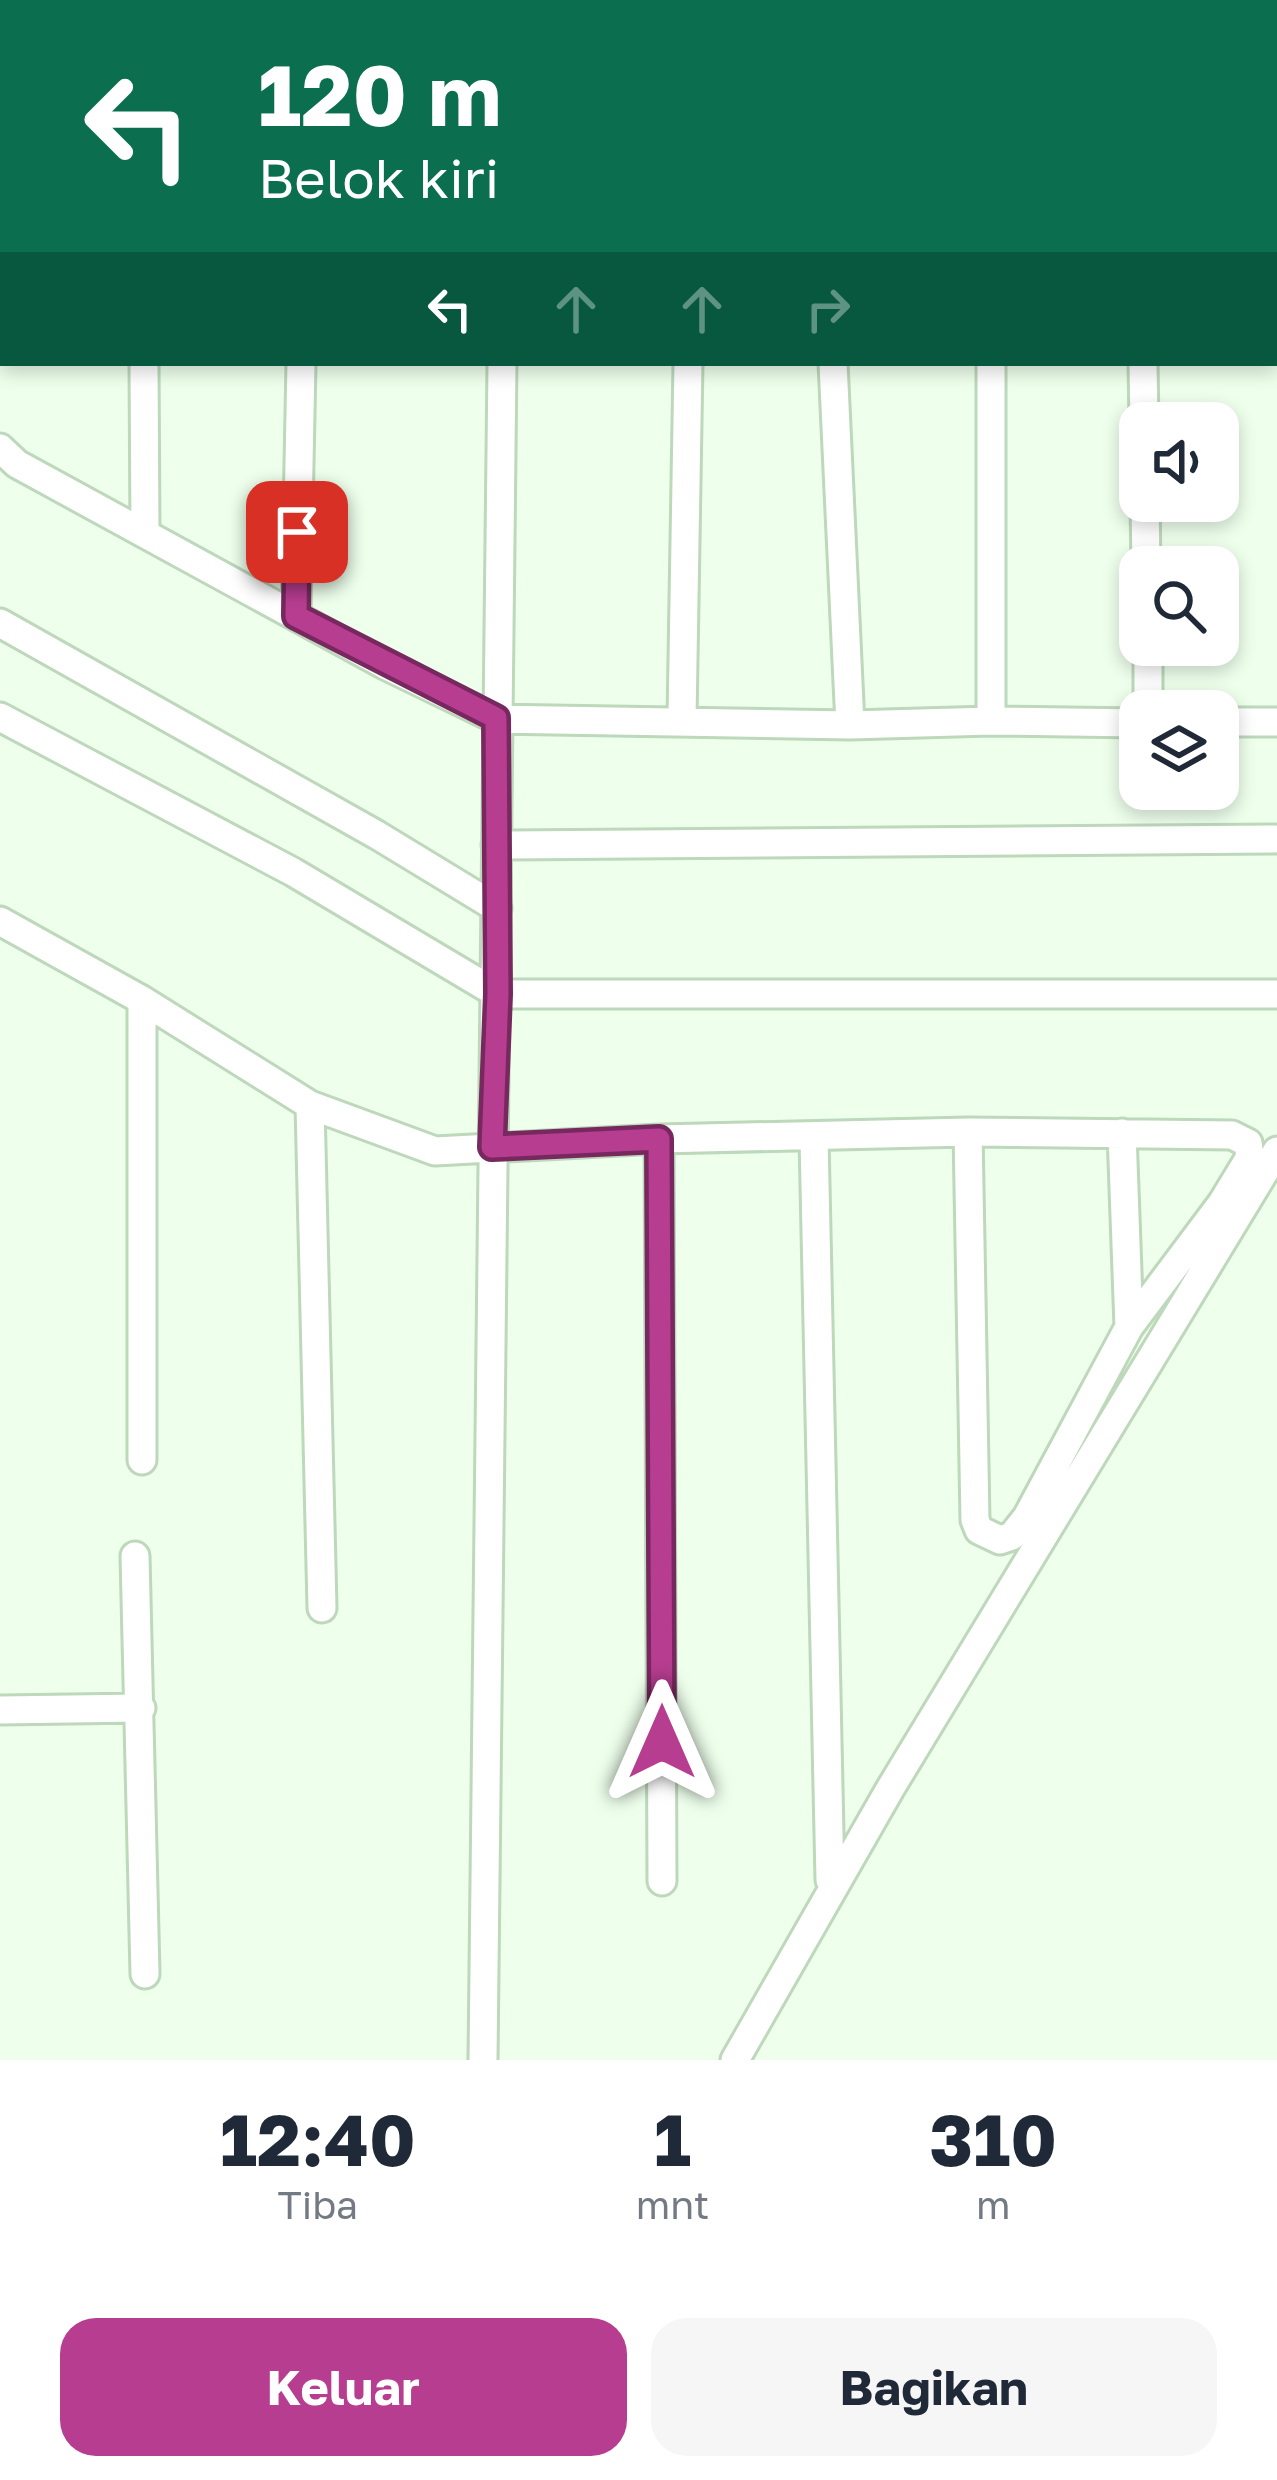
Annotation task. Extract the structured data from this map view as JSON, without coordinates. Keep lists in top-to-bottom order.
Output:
{
  "page": {
    "turn": ["120 m", "Belok kiri"],
    "eta": [
      "12:40",
      "Tiba",
      "1",
      "mnt",
      "310",
      "m"
    ],
    "buttons": ["Keluar", "Bagikan"]
  }
}
